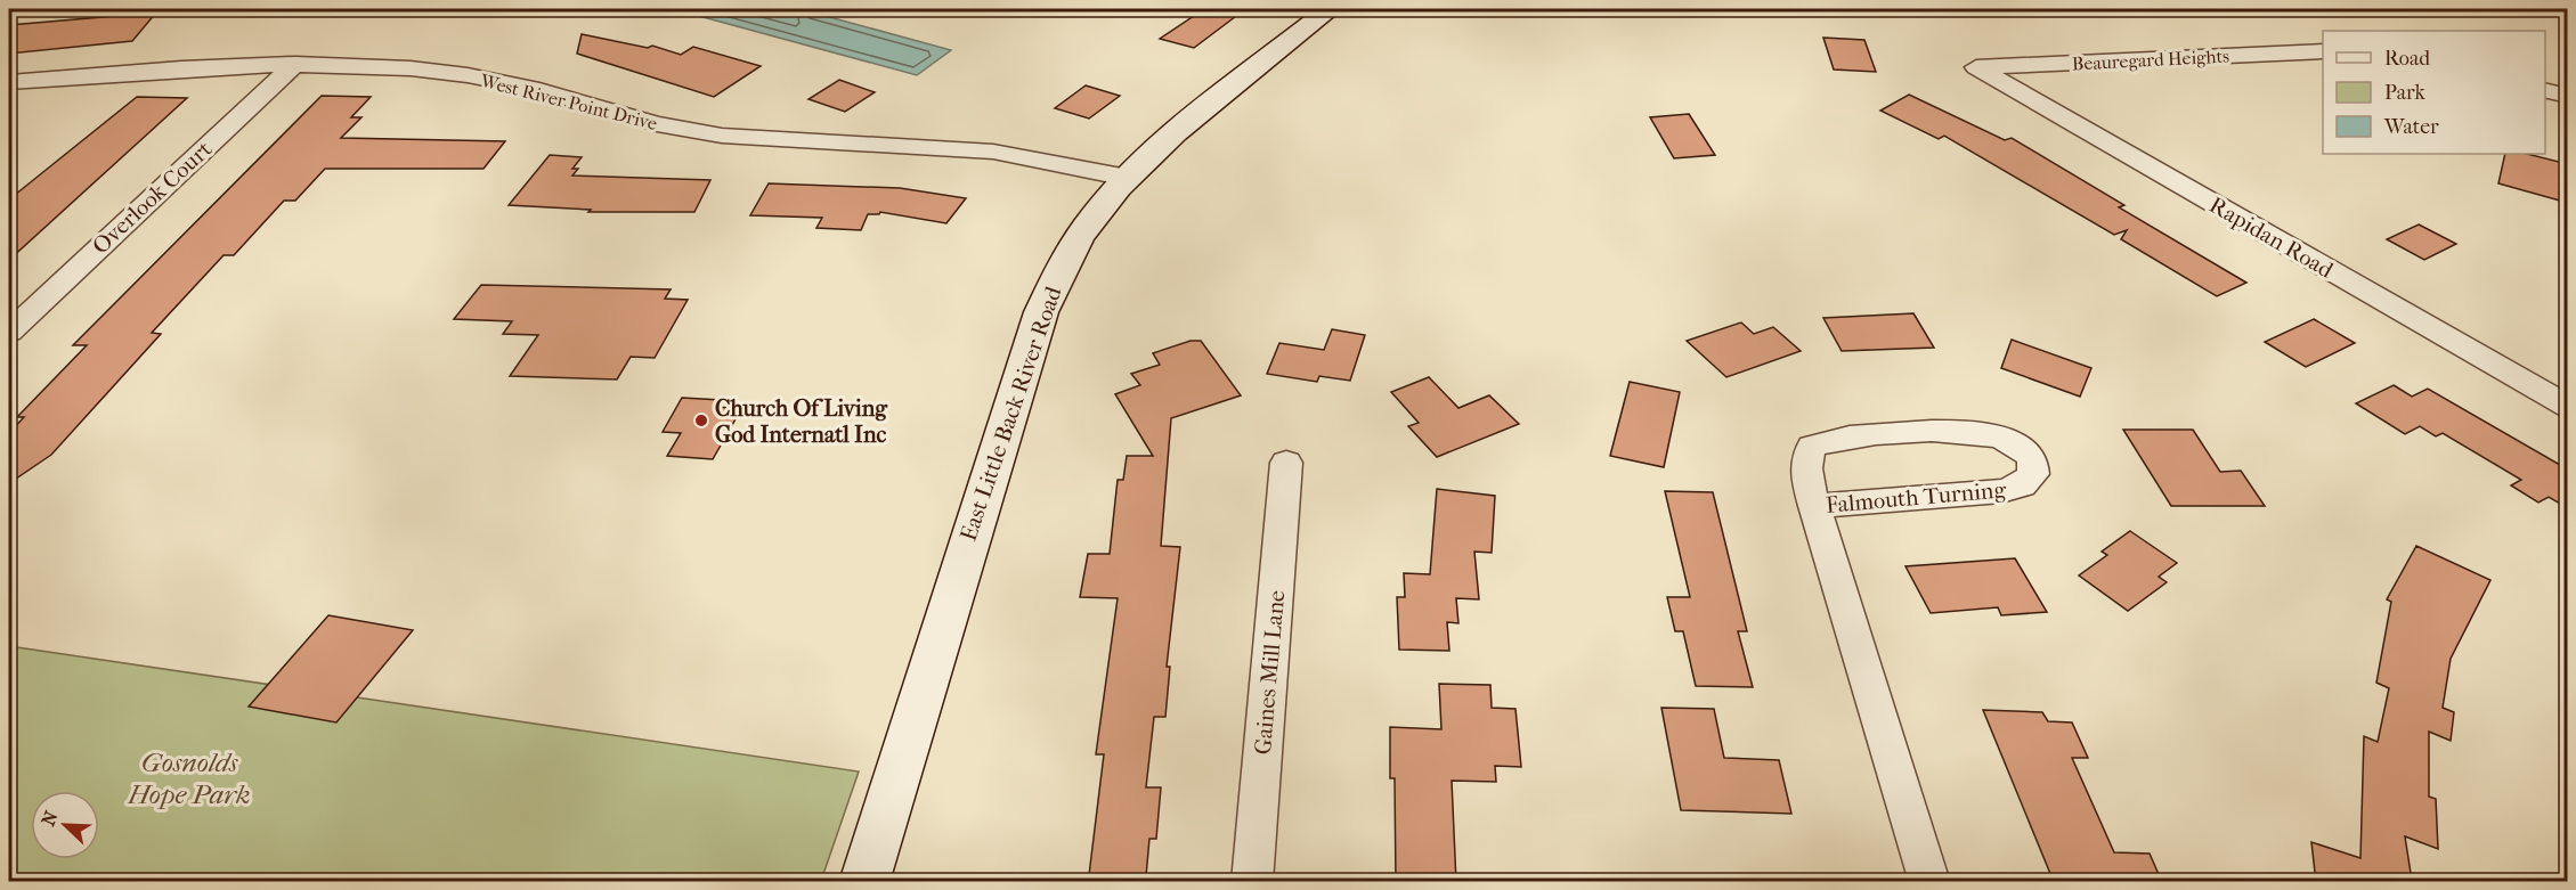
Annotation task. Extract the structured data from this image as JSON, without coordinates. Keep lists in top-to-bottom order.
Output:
{
  "streets": {
    "street": [
      "Beauregard Heights",
      "West River Point Drive",
      "Overlook Court",
      "Rapidan Road",
      "East Little Back River Road",
      "Falmouth Turning",
      "Gaines Mill Lane"
    ]
  },
  "crossings": [
    ["Beauregard Heights", "Rapidan Road"],
    ["West River Point Drive", "Overlook Court"],
    ["West River Point Drive", "East Little Back River Road"]
  ],
  "parks": ["Gosnolds Hope Park"],
  "places": ["Church Of Living God Internatl Inc"],
  "legend": ["Road", "Park", "Water"],
  "north": "top left"
}
